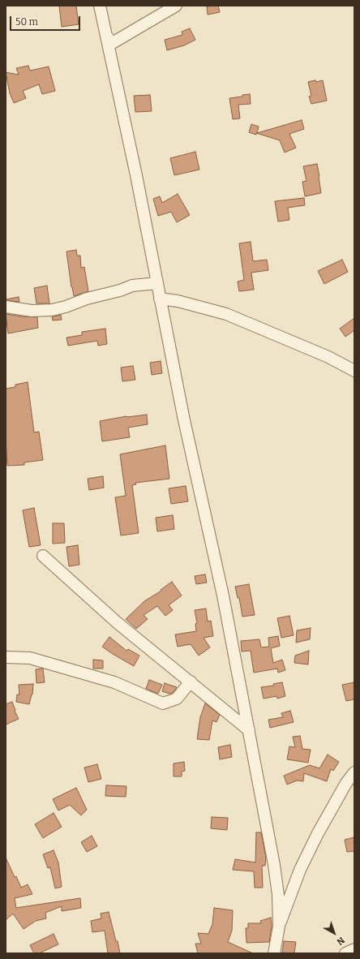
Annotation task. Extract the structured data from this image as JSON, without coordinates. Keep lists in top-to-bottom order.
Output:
{
  "scale_bar": "50 m",
  "north": "bottom right"
}
